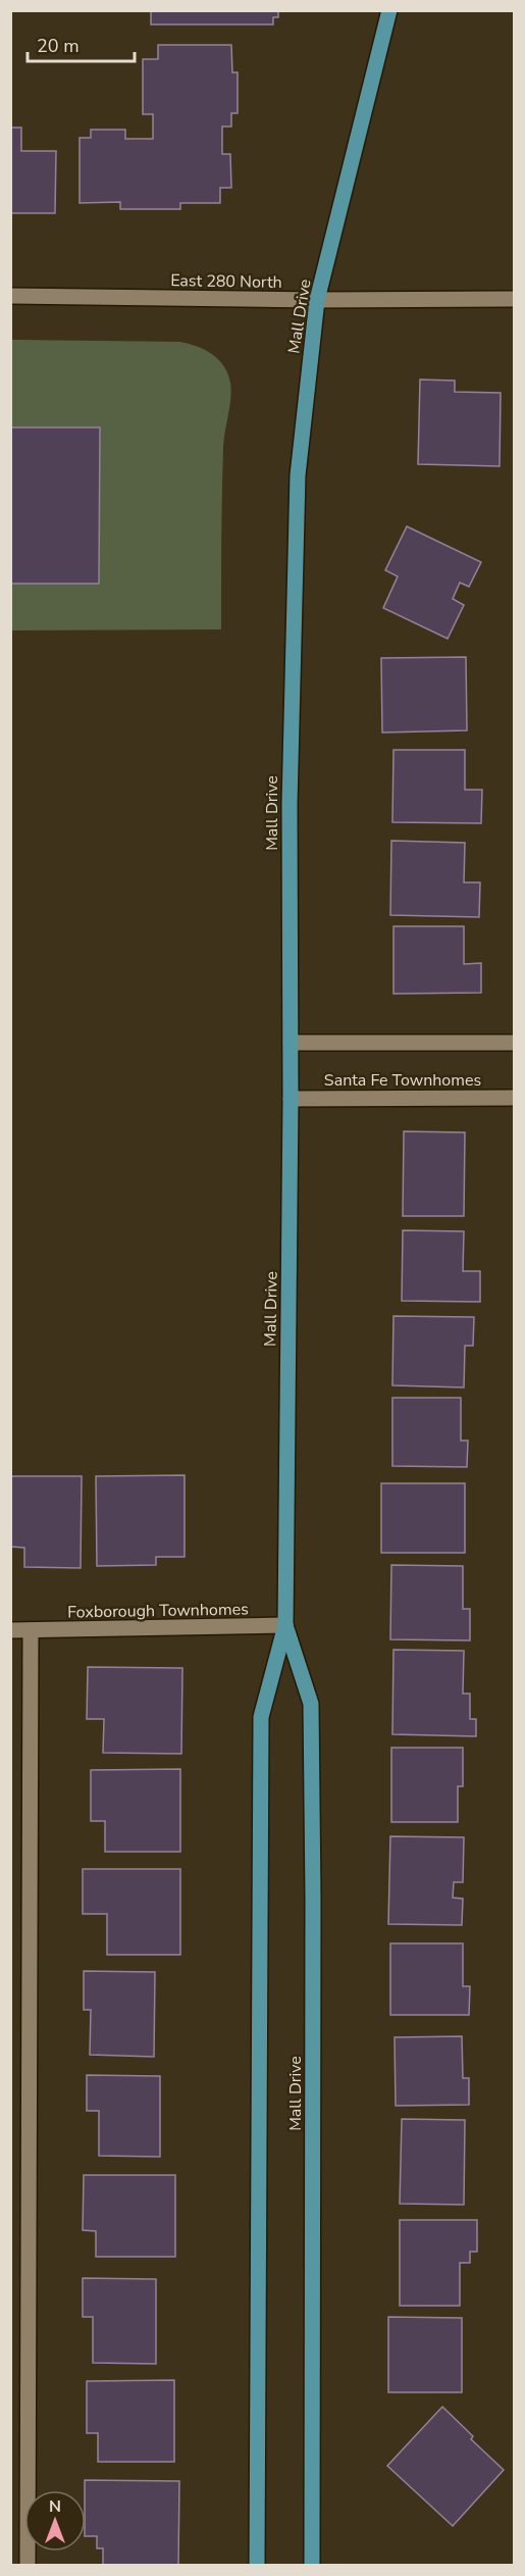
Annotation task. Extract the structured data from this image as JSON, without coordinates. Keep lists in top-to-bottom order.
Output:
{
  "streets": {
    "main road": ["Mall Drive"],
    "street": ["East 280 North", "Santa Fe Townhomes", "Foxborough Townhomes"]
  },
  "crossings": [
    ["East 280 North", "Mall Drive"],
    ["Mall Drive", "Santa Fe Townhomes"],
    ["Mall Drive", "Foxborough Townhomes"]
  ],
  "scale_bar": "20 m",
  "north": "top"
}
